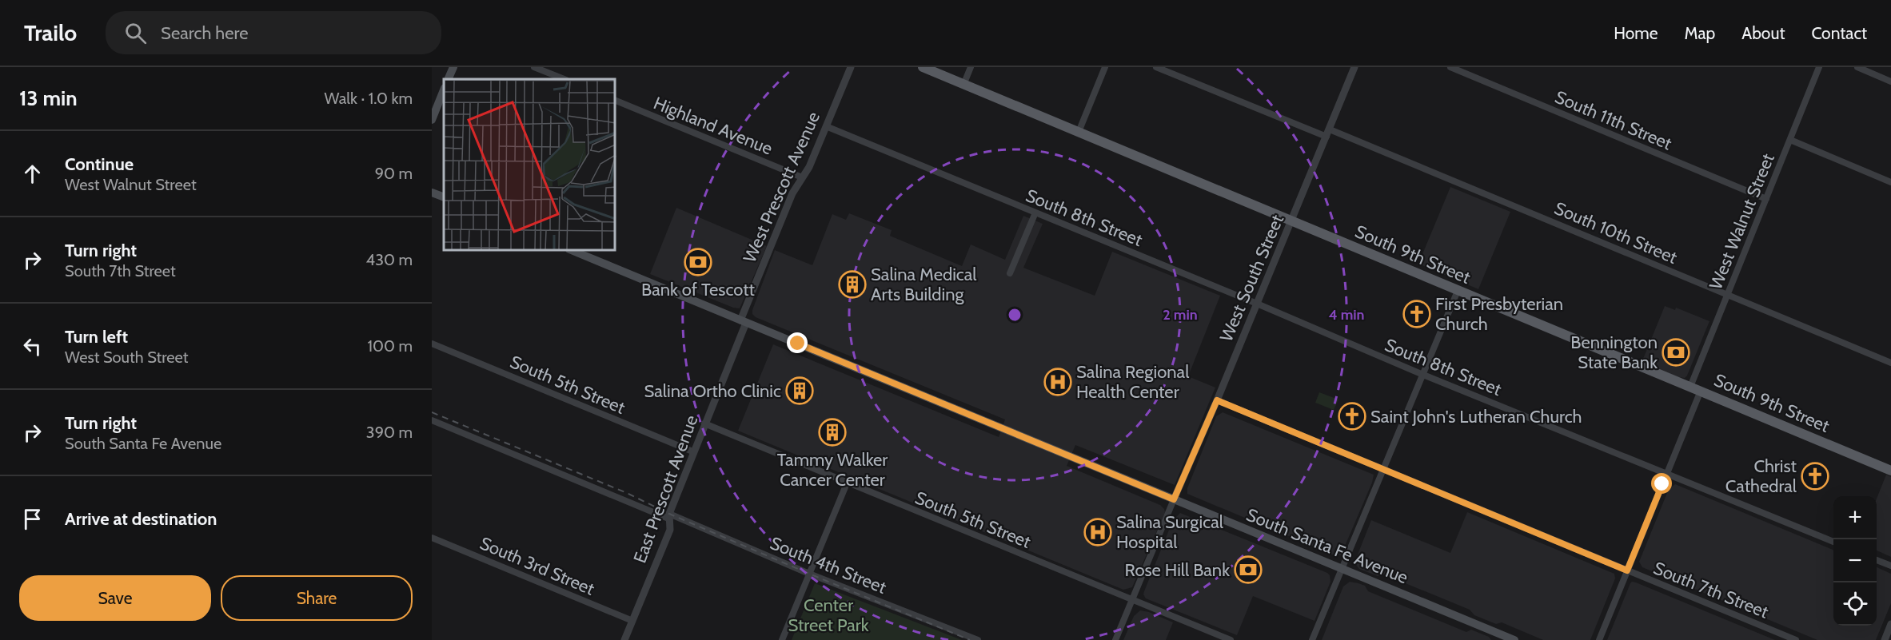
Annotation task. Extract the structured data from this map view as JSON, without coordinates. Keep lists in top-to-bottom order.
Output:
{
  "streets": {
    "main road": ["South 9th Street", "South Santa Fe Avenue"],
    "street": [
      "South 11th Street",
      "Highland Avenue",
      "West Prescott Avenue",
      "South 8th Street",
      "West Walnut Street",
      "South 10th Street",
      "West South Street",
      "South 5th Street",
      "East Prescott Avenue",
      "South 4th Street",
      "South 3rd Street",
      "South 7th Street"
    ]
  },
  "crossings": [
    ["South 11th Street", "West Walnut Street"],
    ["Highland Avenue", "West Prescott Avenue"],
    ["West Prescott Avenue", "South 8th Street"],
    ["West Prescott Avenue", "East Prescott Avenue"],
    ["West Prescott Avenue", "South Santa Fe Avenue"],
    ["South 8th Street", "West South Street"],
    ["West Walnut Street", "South 10th Street"],
    ["West Walnut Street", "South 9th Street"],
    ["South 10th Street", "West South Street"],
    ["South 9th Street", "West South Street"],
    ["West South Street", "South Santa Fe Avenue"],
    ["West South Street", "South 7th Street"],
    ["South 5th Street", "East Prescott Avenue"],
    ["East Prescott Avenue", "South Santa Fe Avenue"],
    ["East Prescott Avenue", "South 4th Street"],
    ["East Prescott Avenue", "South 3rd Street"]
  ],
  "parks": ["Center Street Park"],
  "places": {
    "bank": ["Bank of Tescott", "Bennington State Bank", "Rose Hill Bank"],
    "building": ["Salina Medical Arts Building", "Salina Ortho Clinic", "Tammy Walker Cancer Center"],
    "church": ["First Presbyterian Church", "Saint John's Lutheran Church", "Christ Cathedral"],
    "hospital": ["Salina Regional Health Center", "Salina Surgical Hospital"]
  },
  "page": {
    "header": "Trailo",
    "search": "Search here",
    "nav": [
      "Home",
      "Map",
      "About",
      "Contact"
    ],
    "heading": ["13 min", "Walk · 1.0 km"],
    "list": [
      ["Continue", "West Walnut Street", "90 m"],
      ["Turn right", "South 7th Street", "430 m"],
      ["Turn left", "West South Street", "100 m"],
      ["Turn right", "South Santa Fe Avenue", "390 m"],
      "Arrive at destination"
    ],
    "map_buttons": ["+", "−"],
    "buttons": ["Save", "Share"]
  },
  "rings": ["2 min", "4 min"]
}
